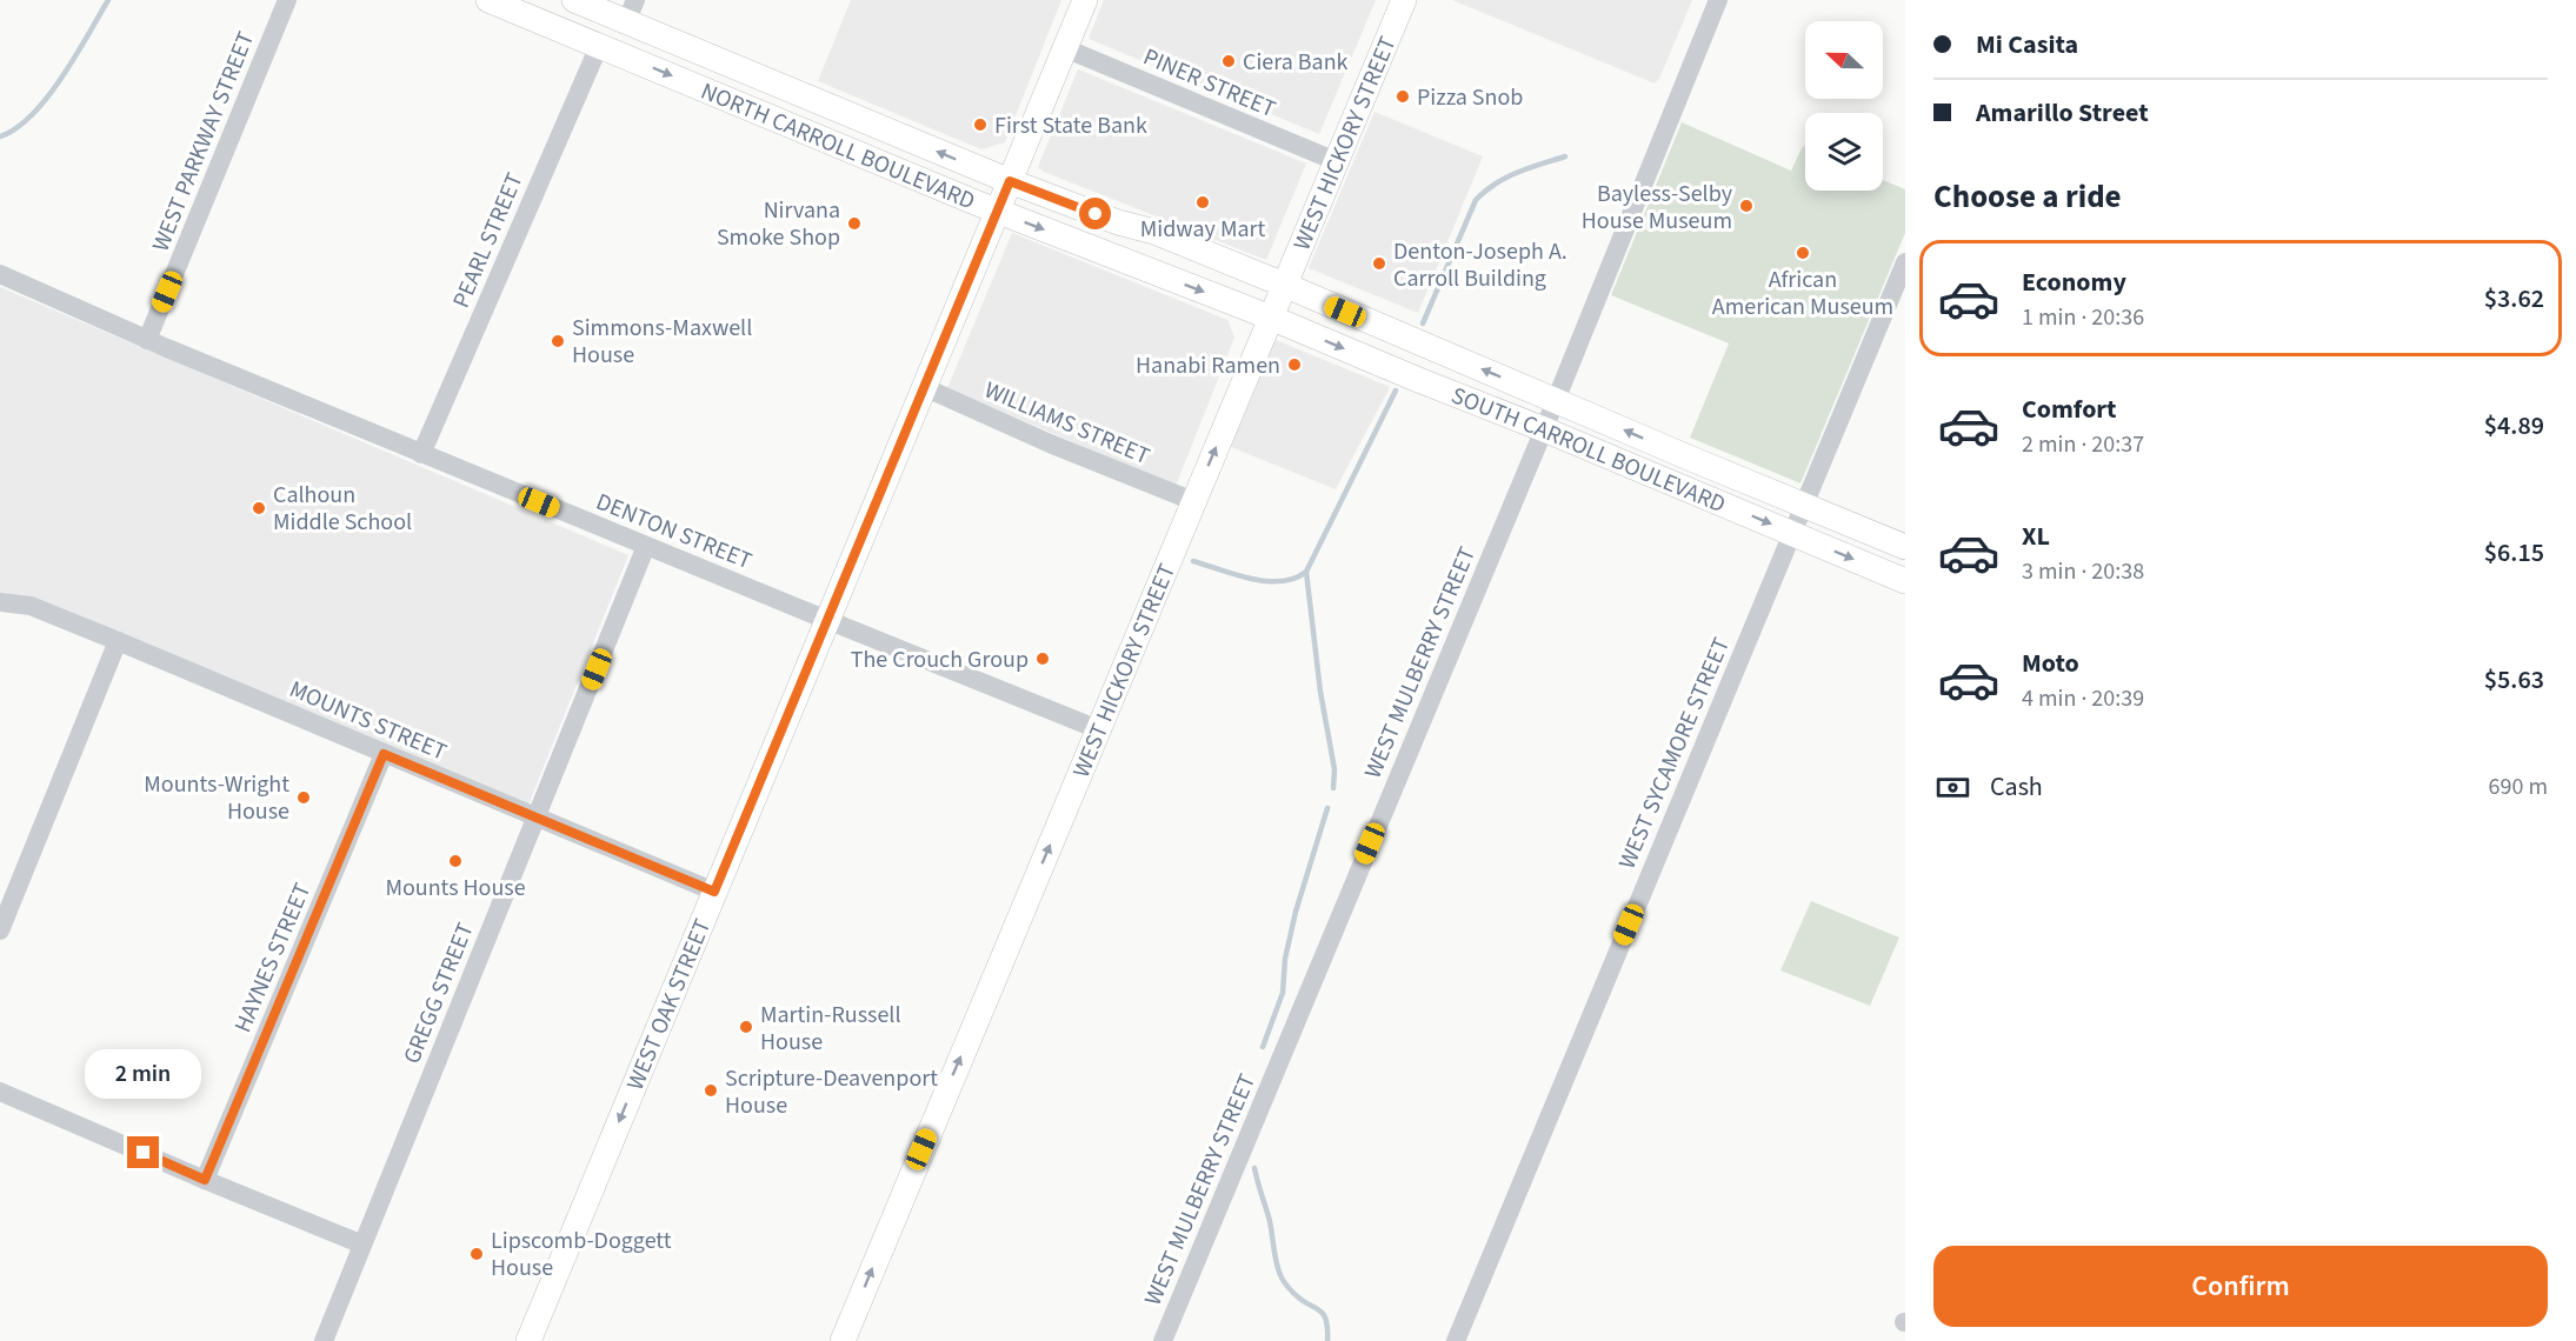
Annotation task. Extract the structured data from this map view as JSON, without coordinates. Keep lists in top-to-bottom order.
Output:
{
  "streets": {
    "main road": [
      "WEST HICKORY STREET",
      "NORTH CARROLL BOULEVARD",
      "SOUTH CARROLL BOULEVARD",
      "WEST OAK STREET"
    ],
    "street": [
      "PINER STREET",
      "WEST PARKWAY STREET",
      "PEARL STREET",
      "WILLIAMS STREET",
      "DENTON STREET",
      "WEST MULBERRY STREET",
      "MOUNTS STREET",
      "WEST SYCAMORE STREET",
      "HAYNES STREET",
      "GREGG STREET"
    ]
  },
  "crossings": [
    ["PINER STREET", "WEST HICKORY STREET"],
    ["PINER STREET", "WEST OAK STREET"],
    ["WEST PARKWAY STREET", "DENTON STREET"],
    ["WEST HICKORY STREET", "NORTH CARROLL BOULEVARD"],
    ["WEST HICKORY STREET", "WILLIAMS STREET"],
    ["WEST HICKORY STREET", "SOUTH CARROLL BOULEVARD"],
    ["WEST HICKORY STREET", "DENTON STREET"],
    ["NORTH CARROLL BOULEVARD", "PEARL STREET"],
    ["NORTH CARROLL BOULEVARD", "SOUTH CARROLL BOULEVARD"],
    ["NORTH CARROLL BOULEVARD", "WEST OAK STREET"],
    ["PEARL STREET", "DENTON STREET"],
    ["WILLIAMS STREET", "WEST OAK STREET"],
    ["SOUTH CARROLL BOULEVARD", "WEST MULBERRY STREET"],
    ["SOUTH CARROLL BOULEVARD", "WEST SYCAMORE STREET"],
    ["DENTON STREET", "GREGG STREET"],
    ["DENTON STREET", "WEST OAK STREET"],
    ["MOUNTS STREET", "HAYNES STREET"],
    ["MOUNTS STREET", "GREGG STREET"],
    ["MOUNTS STREET", "WEST OAK STREET"]
  ],
  "one_way": ["WEST HICKORY STREET"],
  "places": [
    "Ciera Bank",
    "Pizza Snob",
    "First State Bank",
    "Midway Mart",
    "Bayless-Selby House Museum",
    "Nirvana Smoke Shop",
    "African American Museum",
    "Denton-Joseph A. Carroll Building",
    "Simmons-Maxwell House",
    "Hanabi Ramen",
    "Calhoun Middle School",
    "The Crouch Group",
    "Mounts-Wright House",
    "Mounts House",
    "Martin-Russell House",
    "Scripture-Deavenport House",
    "Lipscomb-Doggett House"
  ],
  "north": "left",
  "page": {
    "banner": ["Mi Casita", "Amarillo Street"],
    "heading": "Choose a ride",
    "list": [
      {
        "name": "Economy",
        "note": "1 min · 20:36",
        "value": "$3.62"
      },
      {
        "name": "Comfort",
        "note": "2 min · 20:37",
        "value": "$4.89"
      },
      {
        "name": "XL",
        "note": "3 min · 20:38",
        "value": "$6.15"
      },
      {
        "name": "Moto",
        "note": "4 min · 20:39",
        "value": "$5.63"
      }
    ],
    "pay": ["Cash", "690 m"],
    "bubble": "2 min",
    "buttons": "Confirm"
  }
}
